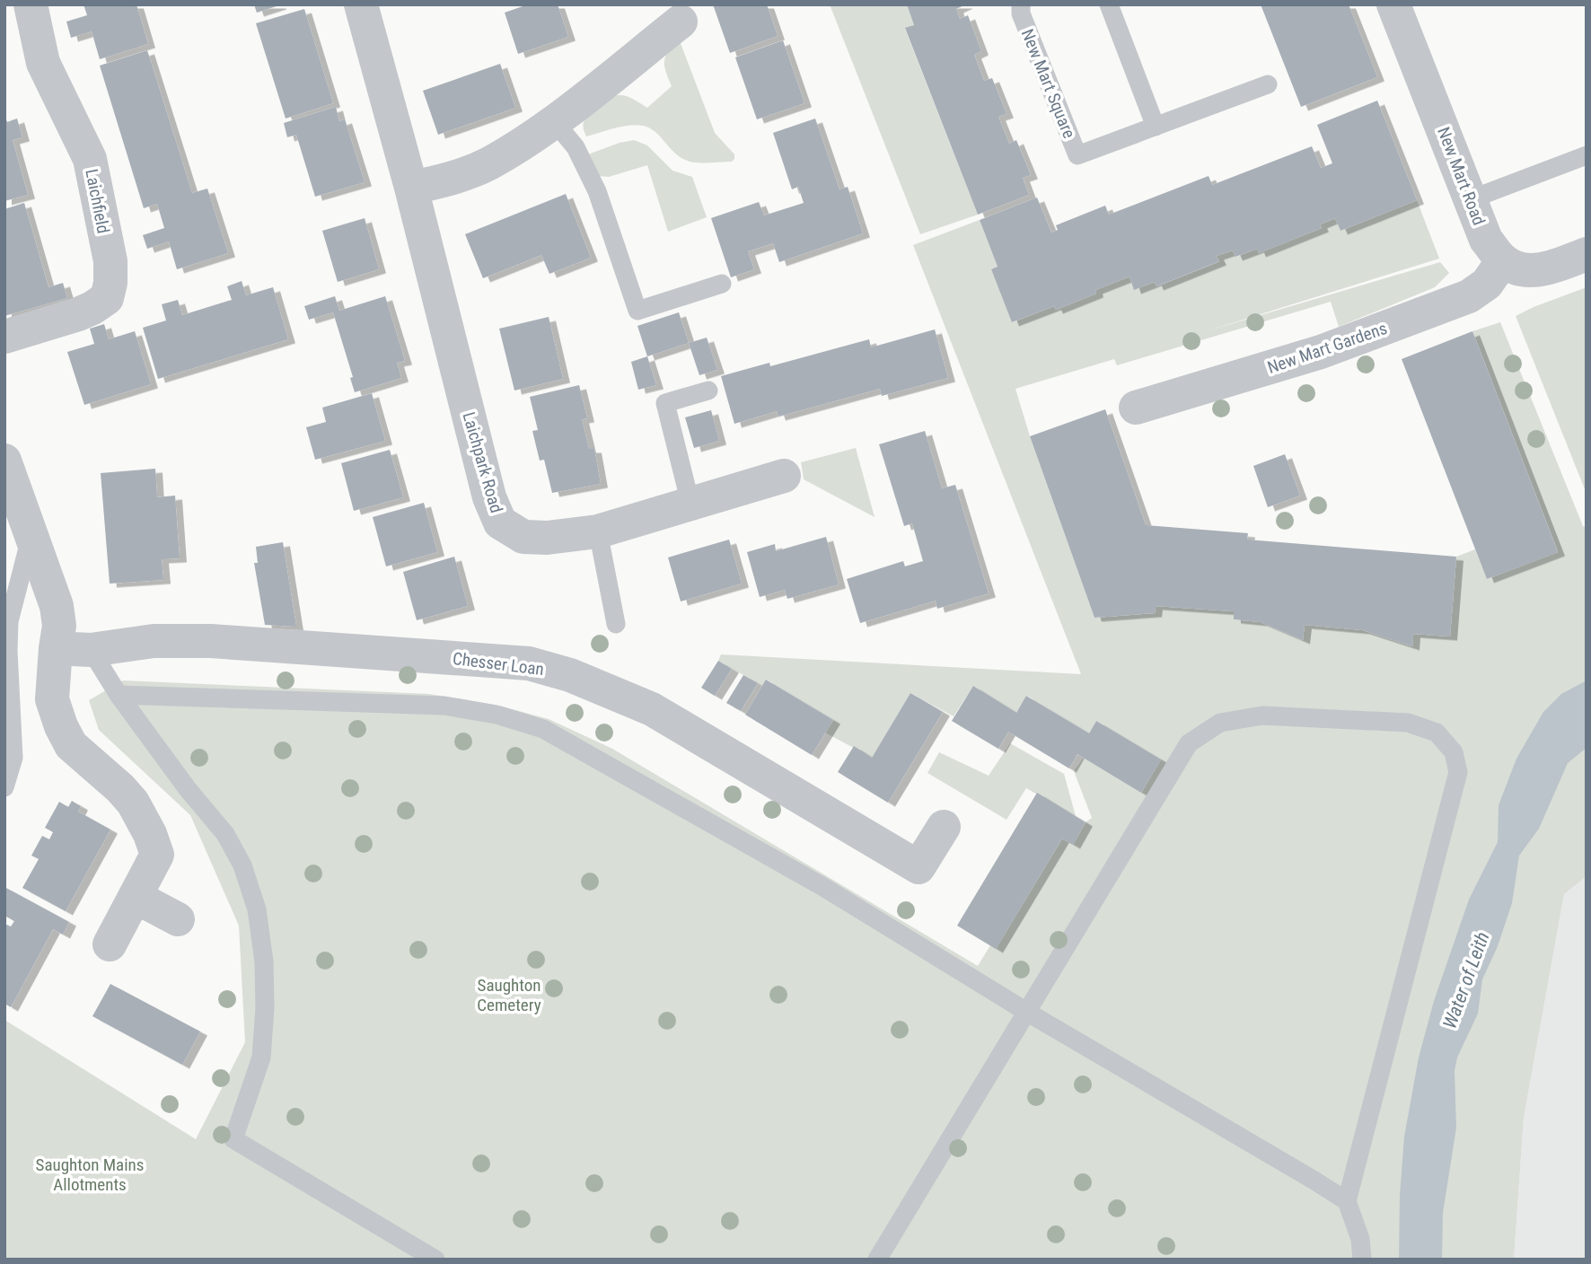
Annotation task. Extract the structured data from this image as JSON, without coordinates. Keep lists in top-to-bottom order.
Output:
{
  "streets": {
    "street": [
      "New Mart Road",
      "Laichfield",
      "New Mart Gardens",
      "Laichpark Road",
      "Chesser Loan"
    ],
    "lane": ["New Mart Square"]
  },
  "crossings": [
    ["New Mart Road", "New Mart Gardens"]
  ],
  "water": ["Water of Leith"],
  "parks": ["Saughton Cemetery", "Saughton Mains Allotments"]
}
